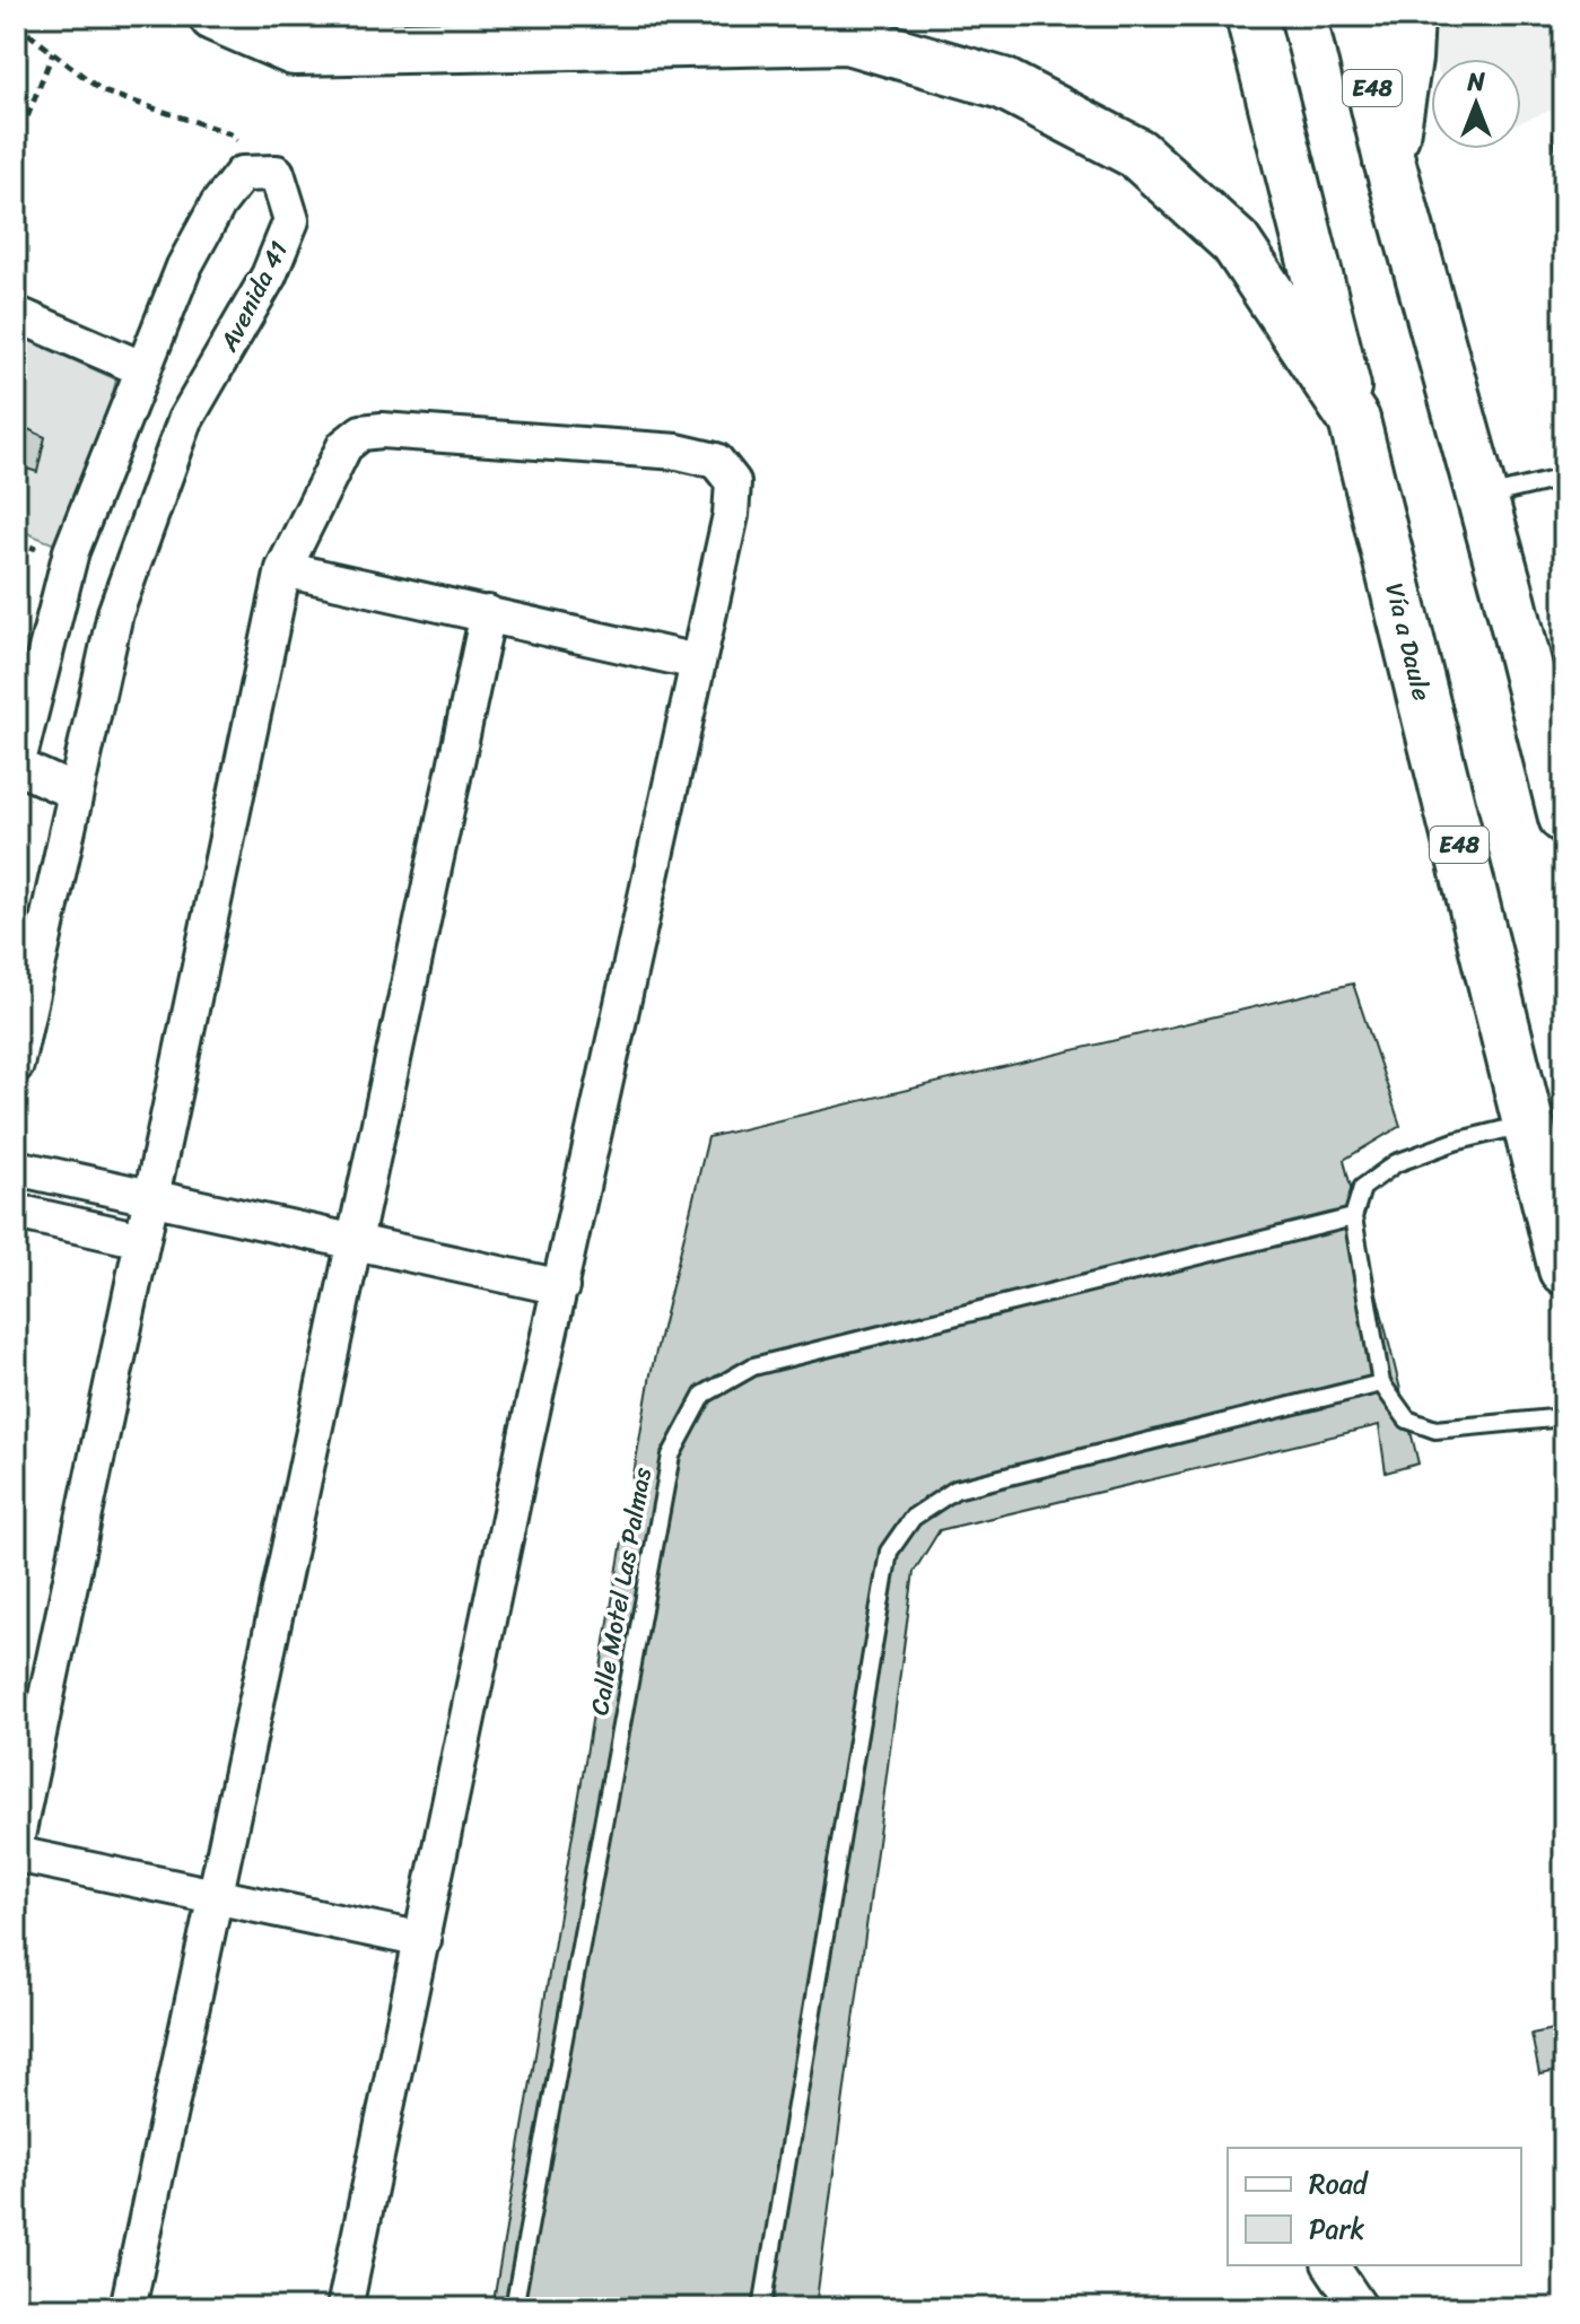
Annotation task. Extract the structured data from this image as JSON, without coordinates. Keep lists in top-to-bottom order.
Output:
{
  "streets": {
    "main road": ["E48", "Vía a Daule"],
    "street": ["Avenida 41"],
    "lane": ["Calle Motel Las Palmas"]
  },
  "legend": ["Road", "Park"],
  "north": "top"
}
